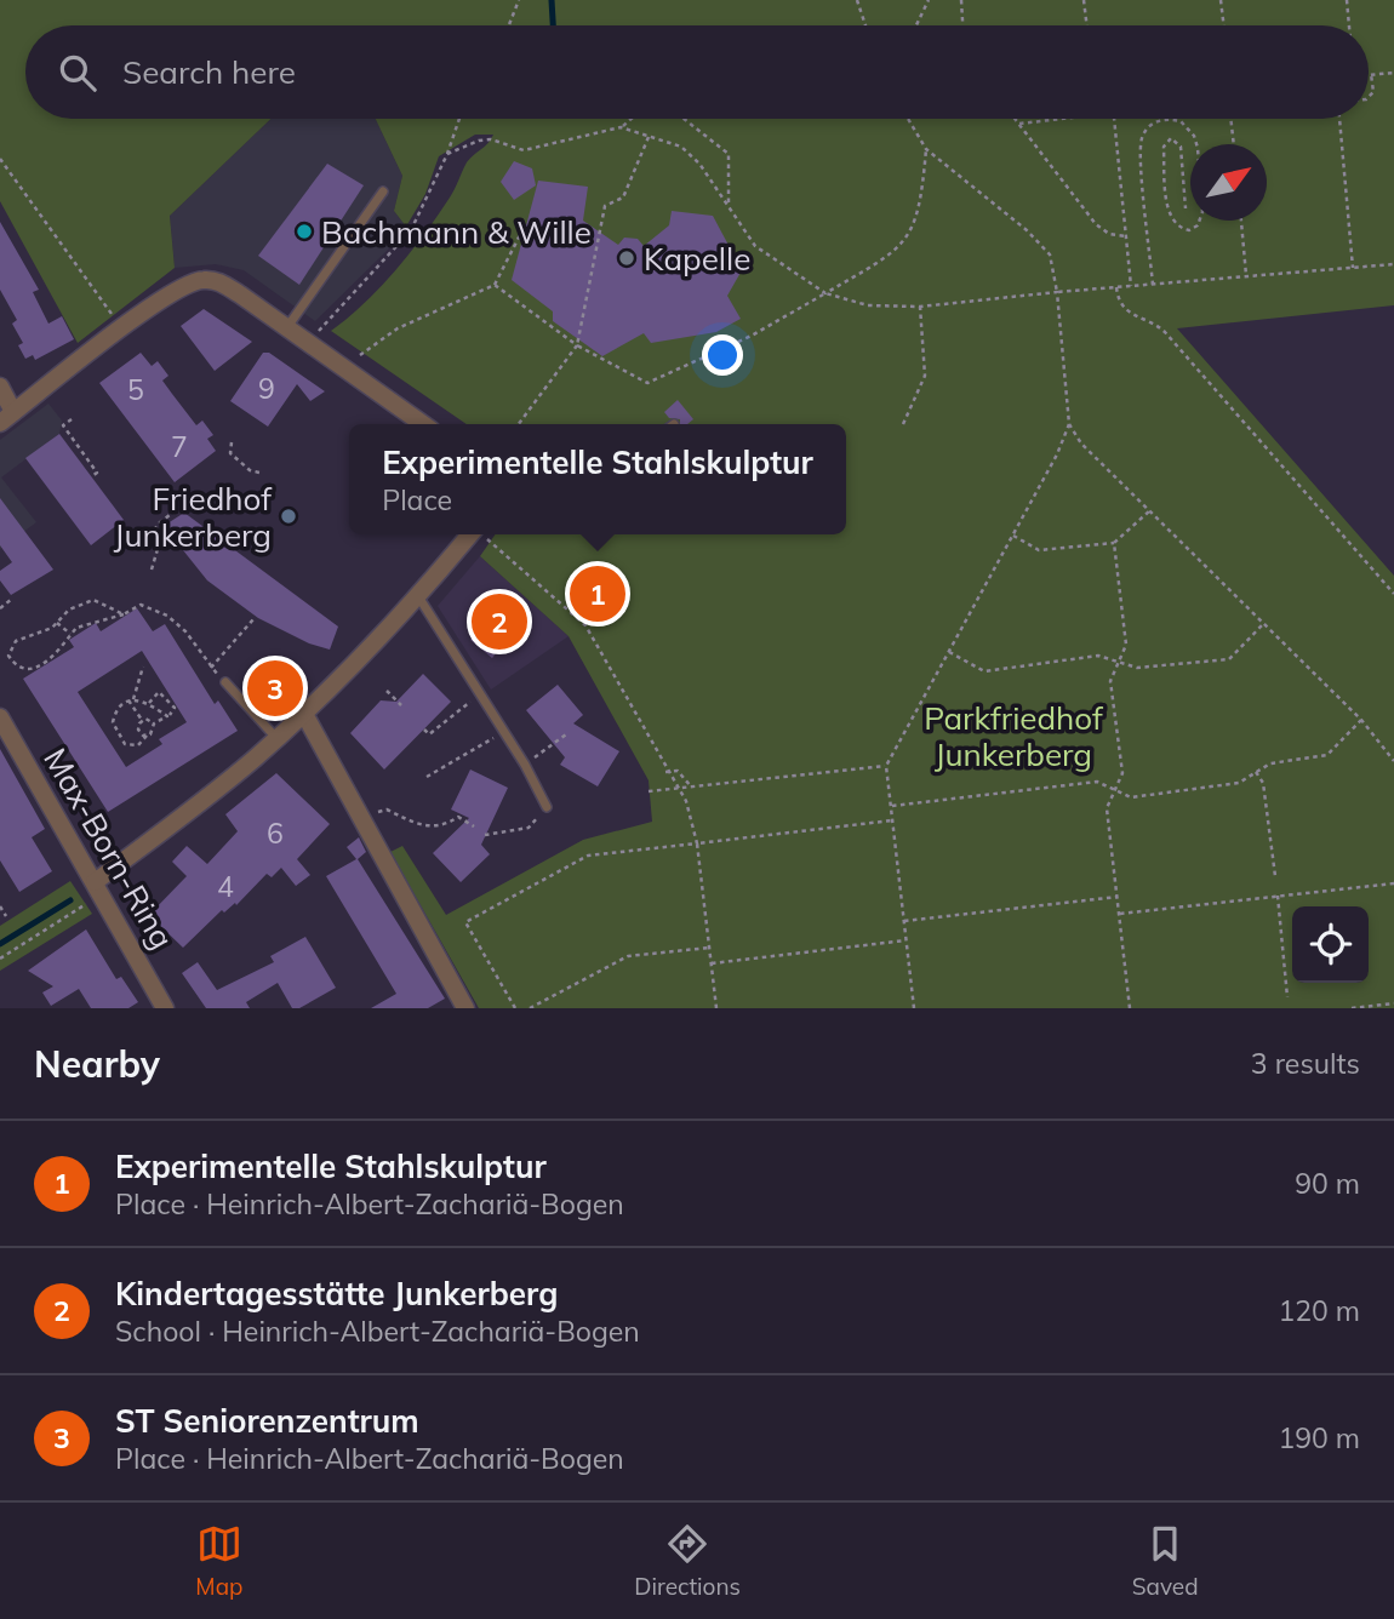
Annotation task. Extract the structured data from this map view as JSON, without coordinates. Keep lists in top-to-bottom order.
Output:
{
  "streets": {
    "street": ["Max-Born-Ring"]
  },
  "parks": ["Parkfriedhof Junkerberg"],
  "places": ["Bachmann & Wille", "Kapelle", "Friedhof Junkerberg"],
  "house_numbers": [
    "9",
    "5",
    "7",
    "6",
    "4"
  ],
  "north": "top right",
  "page": {
    "search": "Search here",
    "popup": ["Experimentelle Stahlskulptur", "Place"],
    "pins": ["1", "2", "3"],
    "heading": ["Nearby", "3 results"],
    "list": [
      {
        "mark": "1",
        "name": "Experimentelle Stahlskulptur",
        "note": "Place · Heinrich-Albert-Zachariä-Bogen",
        "value": "90 m"
      },
      {
        "mark": "2",
        "name": "Kindertagesstätte Junkerberg",
        "note": "School · Heinrich-Albert-Zachariä-Bogen",
        "value": "120 m"
      },
      {
        "mark": "3",
        "name": "ST Seniorenzentrum",
        "note": "Place · Heinrich-Albert-Zachariä-Bogen",
        "value": "190 m"
      }
    ],
    "nav": ["Map", "Directions", "Saved"]
  }
}
